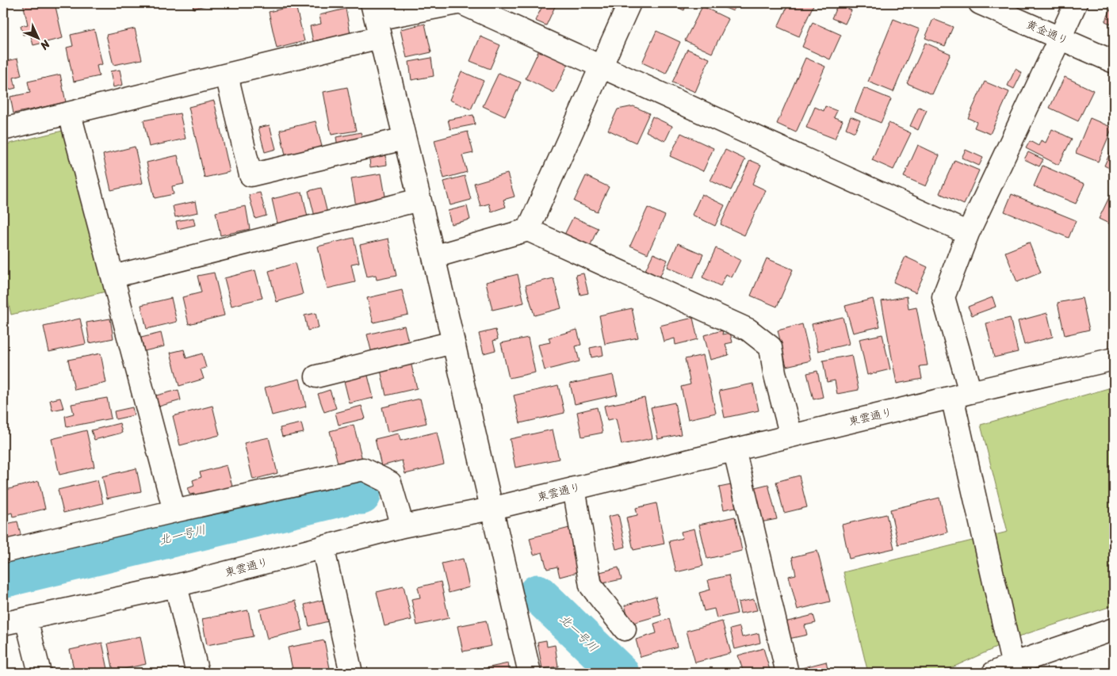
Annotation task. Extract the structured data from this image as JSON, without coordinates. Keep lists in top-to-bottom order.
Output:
{
  "streets": {
    "street": ["黄金通り", "東雲通り"]
  },
  "water": ["北一号川"],
  "north": "bottom right"
}
